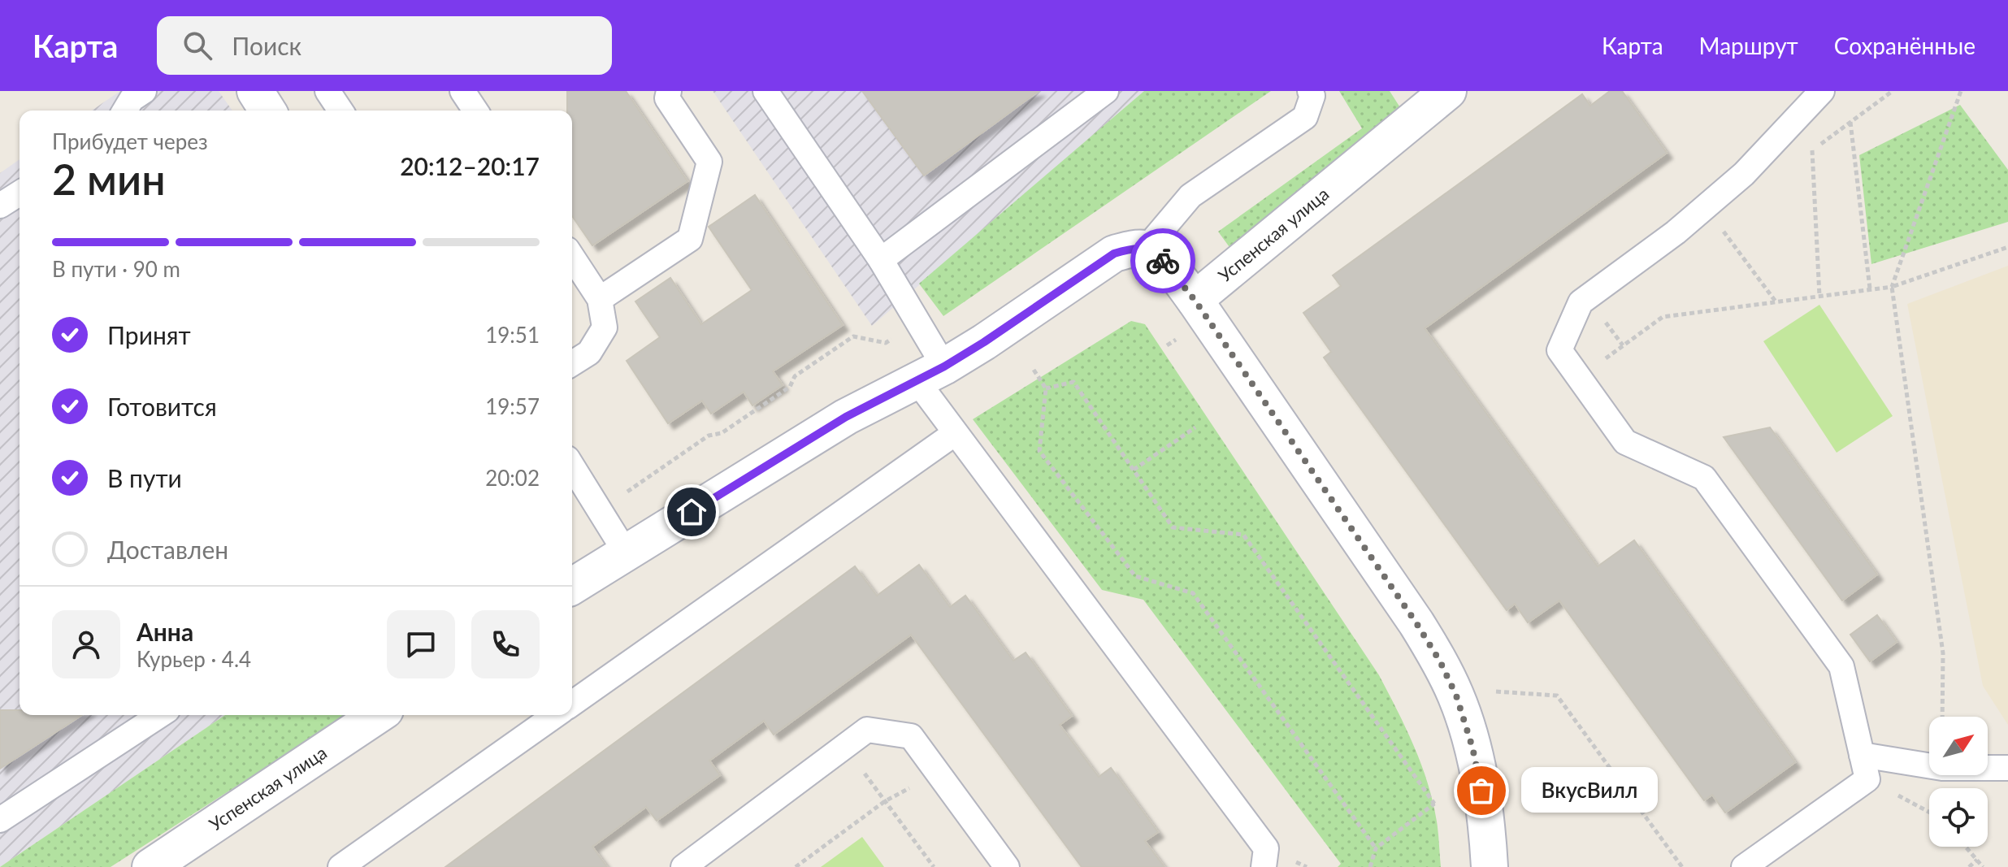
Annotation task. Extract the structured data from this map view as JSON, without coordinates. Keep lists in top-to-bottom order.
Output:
{
  "streets": {
    "street": ["Успенская улица"]
  },
  "places": ["ВкусВилл"],
  "north": "top right",
  "page": {
    "header": "Карта",
    "search": "Поиск",
    "nav": ["Карта", "Маршрут", "Сохранённые"],
    "heading": ["2 мин", "Прибудет через", "20:12–20:17"],
    "panel": ["Анна", "Курьер · 4.4"],
    "bar": "В пути · 90 m",
    "list": [
      ["Принят", "19:51"],
      ["Готовится", "19:57"],
      ["В пути", "20:02"],
      "Доставлен"
    ],
    "bubble": "ВкусВилл"
  }
}
